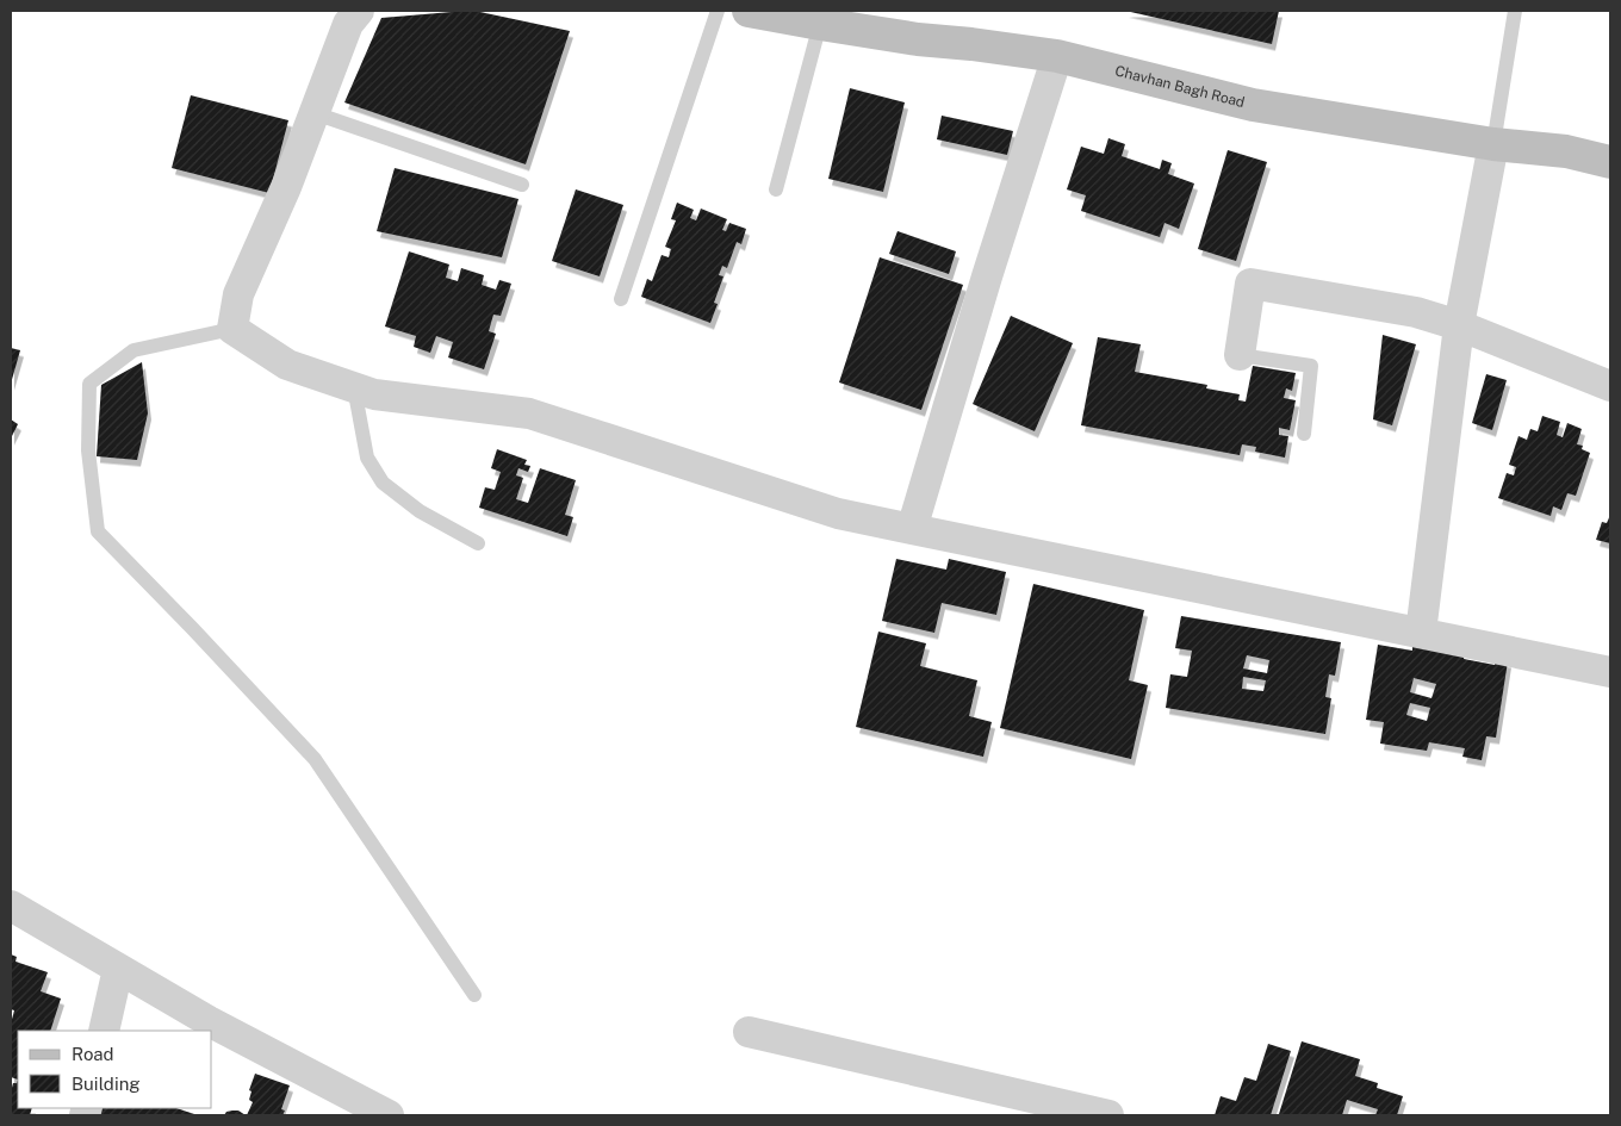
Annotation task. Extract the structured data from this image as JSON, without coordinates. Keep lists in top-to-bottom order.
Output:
{
  "streets": {
    "street": ["Chavhan Bagh Road"]
  },
  "legend": ["Road", "Building"]
}
